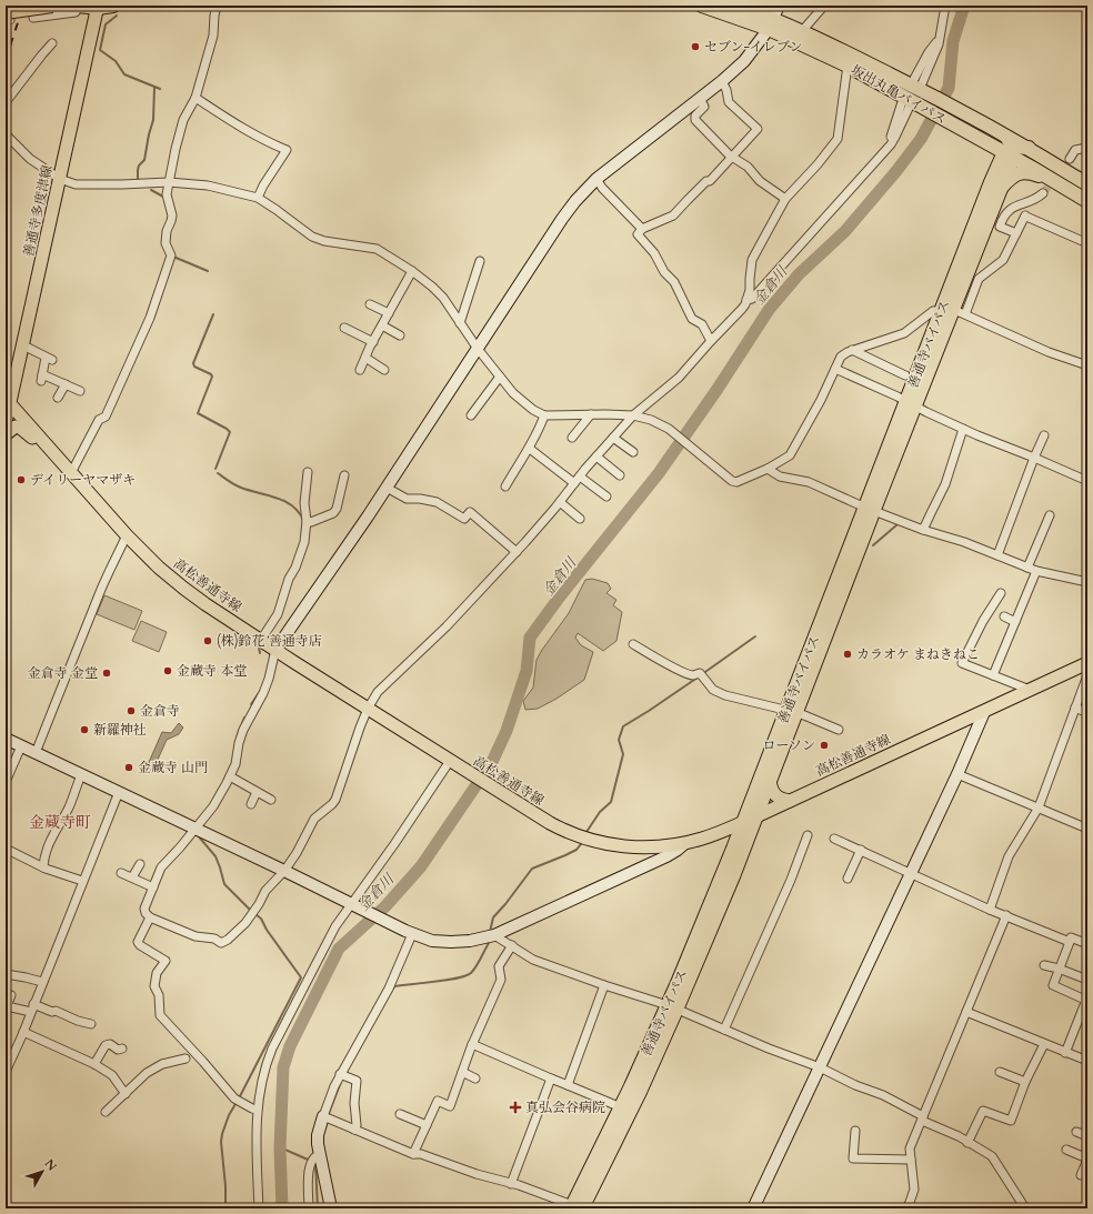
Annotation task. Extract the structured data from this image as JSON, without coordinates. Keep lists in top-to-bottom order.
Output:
{
  "streets": {
    "highway": ["坂出丸亀バイパス", "善通寺バイパス"],
    "main road": ["善通寺多度津線", "高松善通寺線"]
  },
  "crossings": [
    ["坂出丸亀バイパス", "善通寺バイパス"],
    ["善通寺多度津線", "高松善通寺線"],
    ["善通寺バイパス", "高松善通寺線"]
  ],
  "districts": ["金蔵寺町"],
  "water": ["金倉川"],
  "places": {
    "other": [
      "セブン-イレブン",
      "デイリーヤマザキ",
      "(株)鈴花 善通寺店",
      "カラオケ まねきねこ",
      "金蔵寺 本堂",
      "金倉寺 金堂",
      "金倉寺",
      "新羅神社",
      "ローソン",
      "金蔵寺 山門"
    ],
    "health": ["真弘会谷病院"]
  },
  "north": "top right"
}
